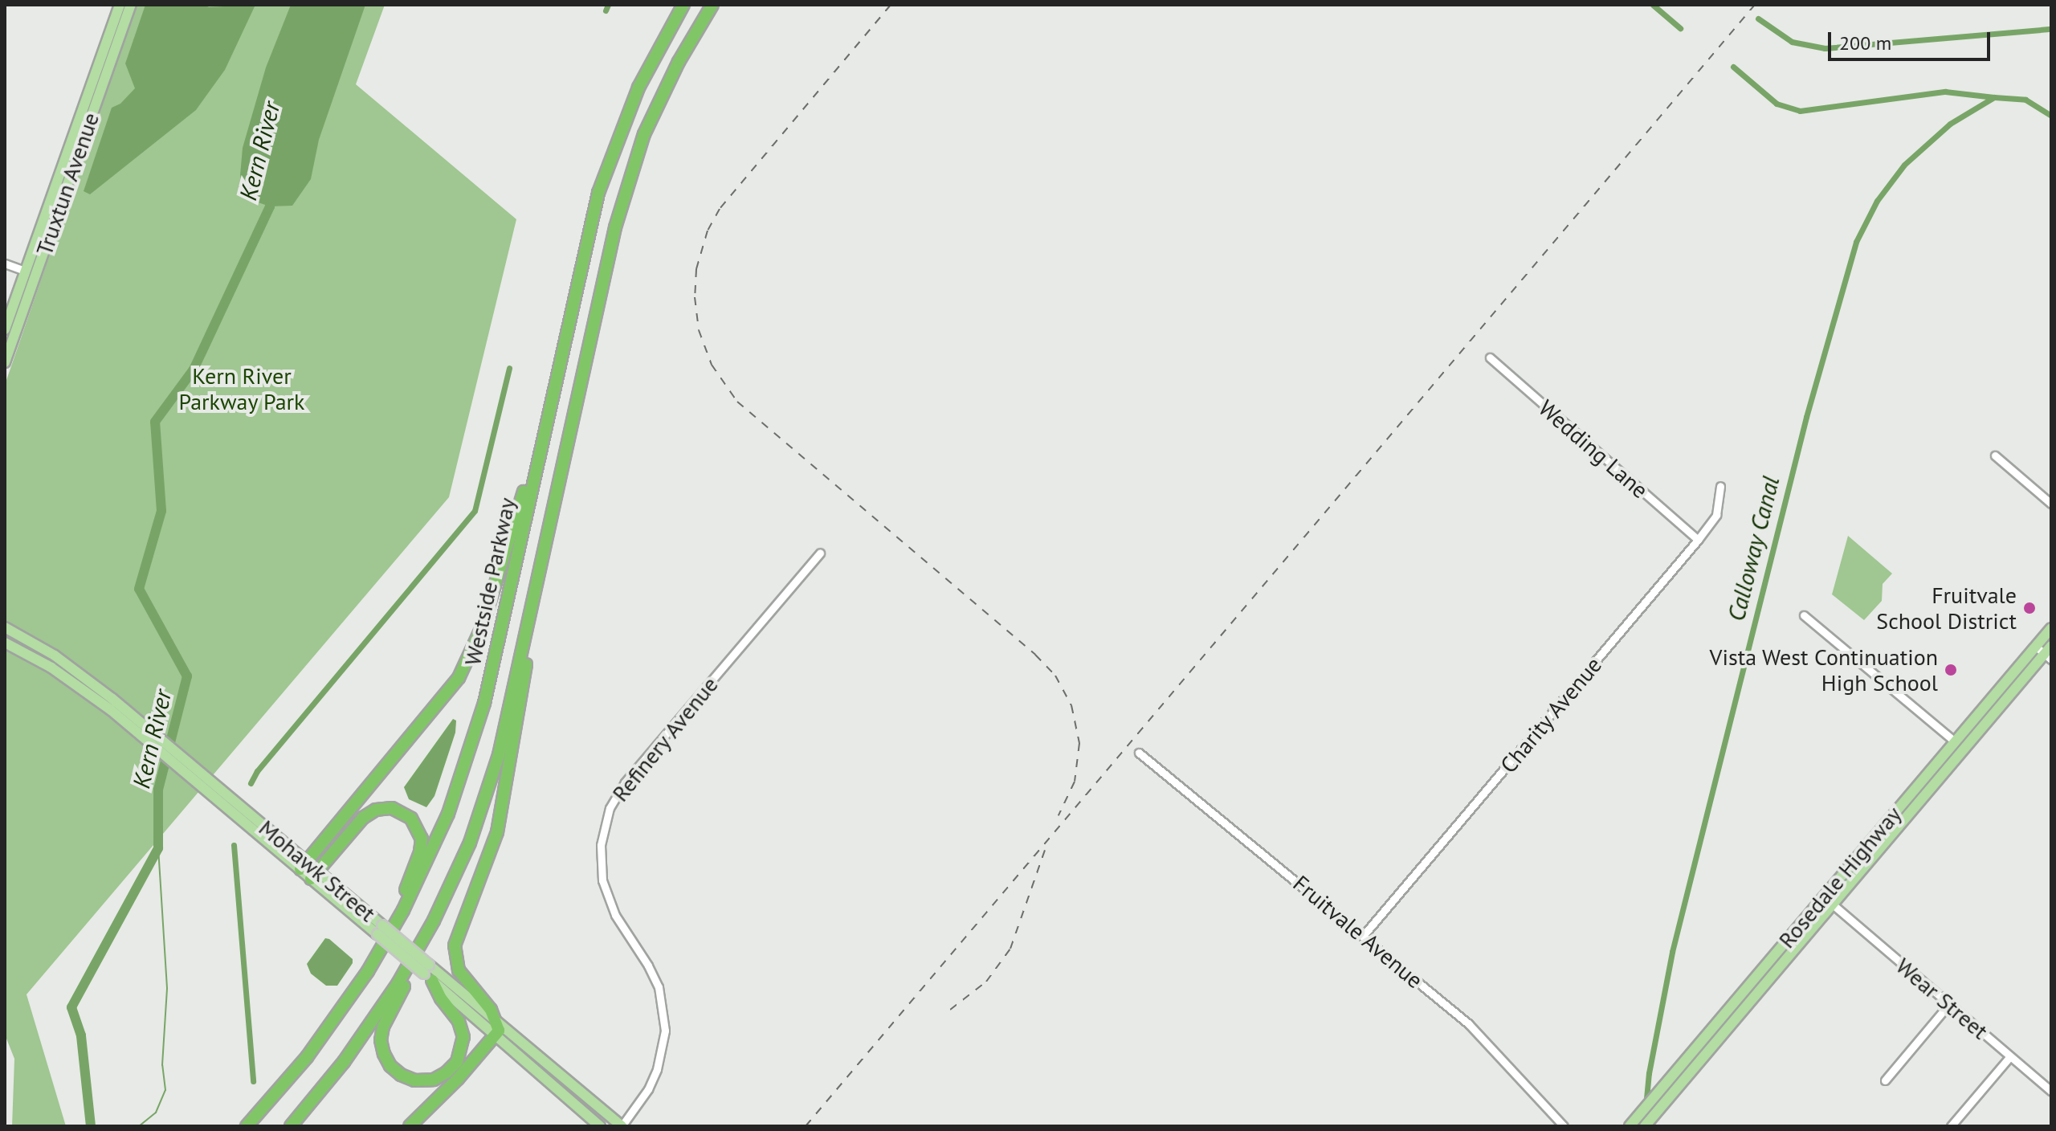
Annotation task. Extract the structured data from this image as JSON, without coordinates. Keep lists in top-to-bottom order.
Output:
{
  "streets": {
    "highway": ["Westside Parkway"],
    "main road": ["Truxtun Avenue", "Mohawk Street", "Rosedale Highway"],
    "street": [
      "Wedding Lane",
      "Charity Avenue",
      "Refinery Avenue",
      "Fruitvale Avenue",
      "Wear Street"
    ]
  },
  "crossings": [
    ["Wedding Lane", "Charity Avenue"],
    ["Charity Avenue", "Fruitvale Avenue"],
    ["Refinery Avenue", "Mohawk Street"],
    ["Rosedale Highway", "Wear Street"]
  ],
  "water": ["Kern River", "Calloway Canal"],
  "parks": ["Kern River Parkway Park"],
  "places": ["Fruitvale School District", "Vista West Continuation High School"],
  "scale_bar": "200 m"
}
